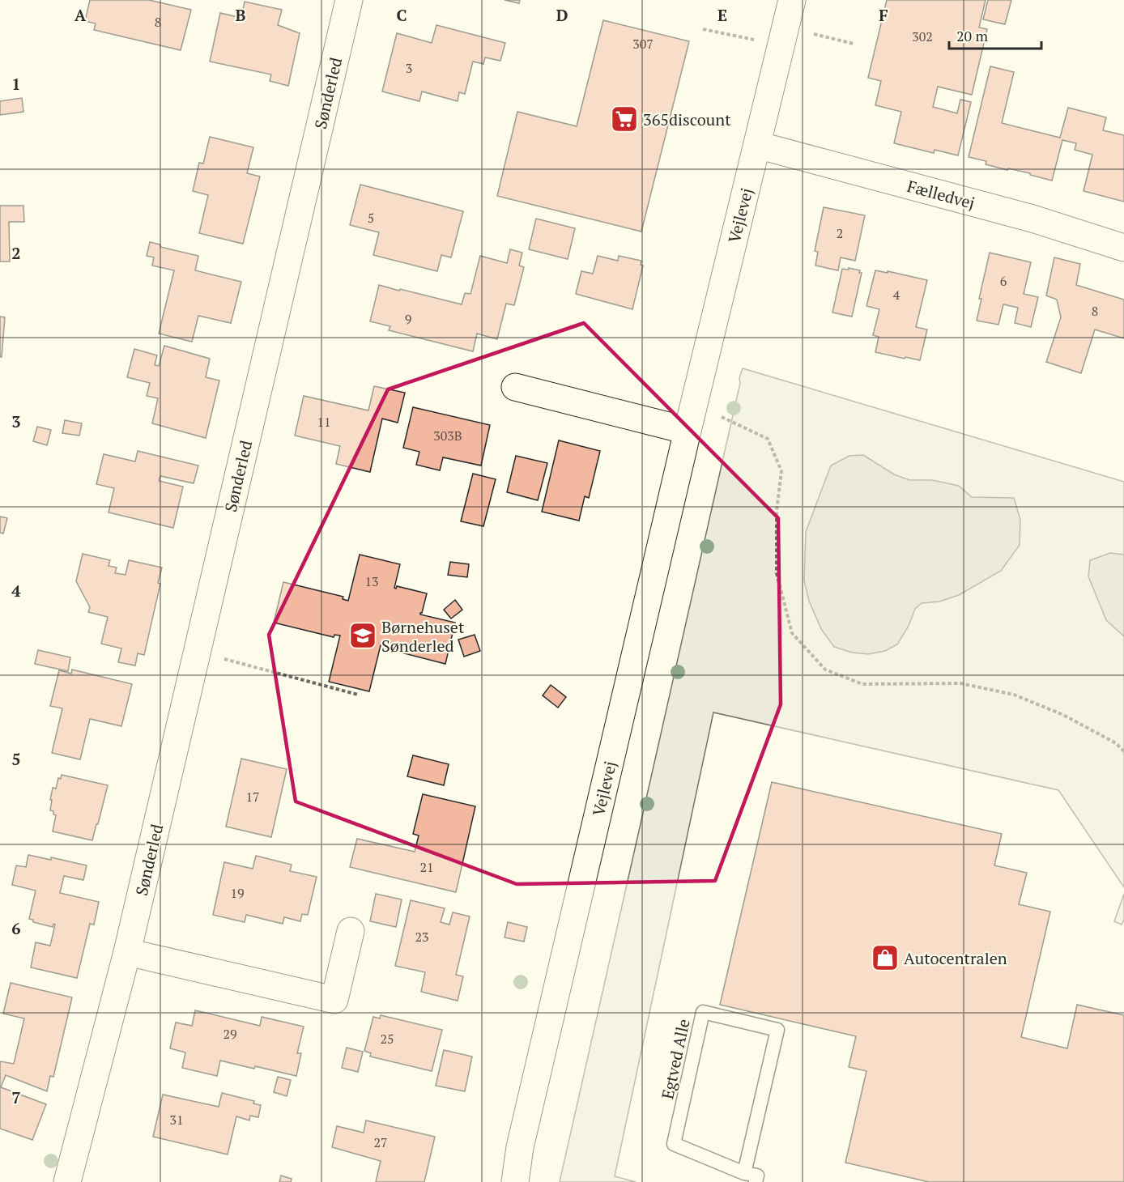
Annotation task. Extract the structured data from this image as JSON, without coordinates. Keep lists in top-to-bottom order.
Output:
{
  "streets": {
    "street": ["Sønderled", "Fælledvej", "Vejlevej"],
    "lane": ["Egtved Alle"]
  },
  "crossings": [
    ["Fælledvej", "Vejlevej"]
  ],
  "places": {
    "supermarket": ["365discount"],
    "school or university": ["Børnehuset Sønderled"],
    "shop": ["Autocentralen"]
  },
  "house_numbers": [
    "8",
    "302",
    "307",
    "3",
    "5",
    "2",
    "6",
    "4",
    "8",
    "9",
    "11",
    "303B",
    "13",
    "17",
    "21",
    "19",
    "23",
    "29",
    "25",
    "31",
    "27"
  ],
  "scale_bar": "20 m",
  "grid": {
    "columns": [
      "A",
      "B",
      "C",
      "D",
      "E",
      "F"
    ],
    "rows": [
      "1",
      "2",
      "3",
      "4",
      "5",
      "6",
      "7"
    ]
  }
}
